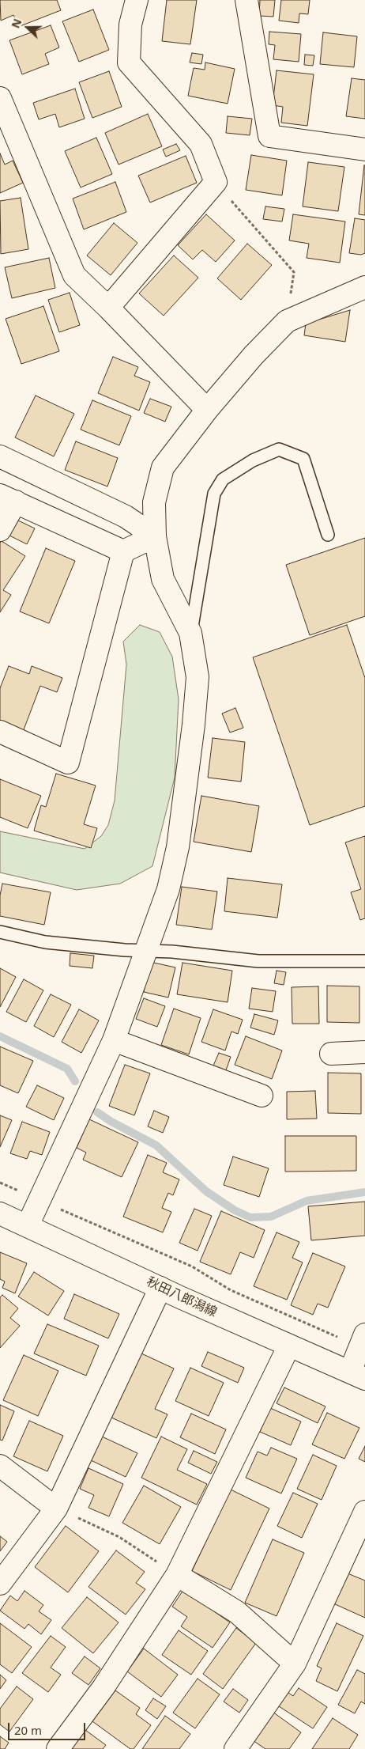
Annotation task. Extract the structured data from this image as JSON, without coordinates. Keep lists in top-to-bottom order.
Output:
{
  "streets": {
    "street": ["秋田八郎潟線"]
  },
  "scale_bar": "20 m",
  "north": "left"
}
